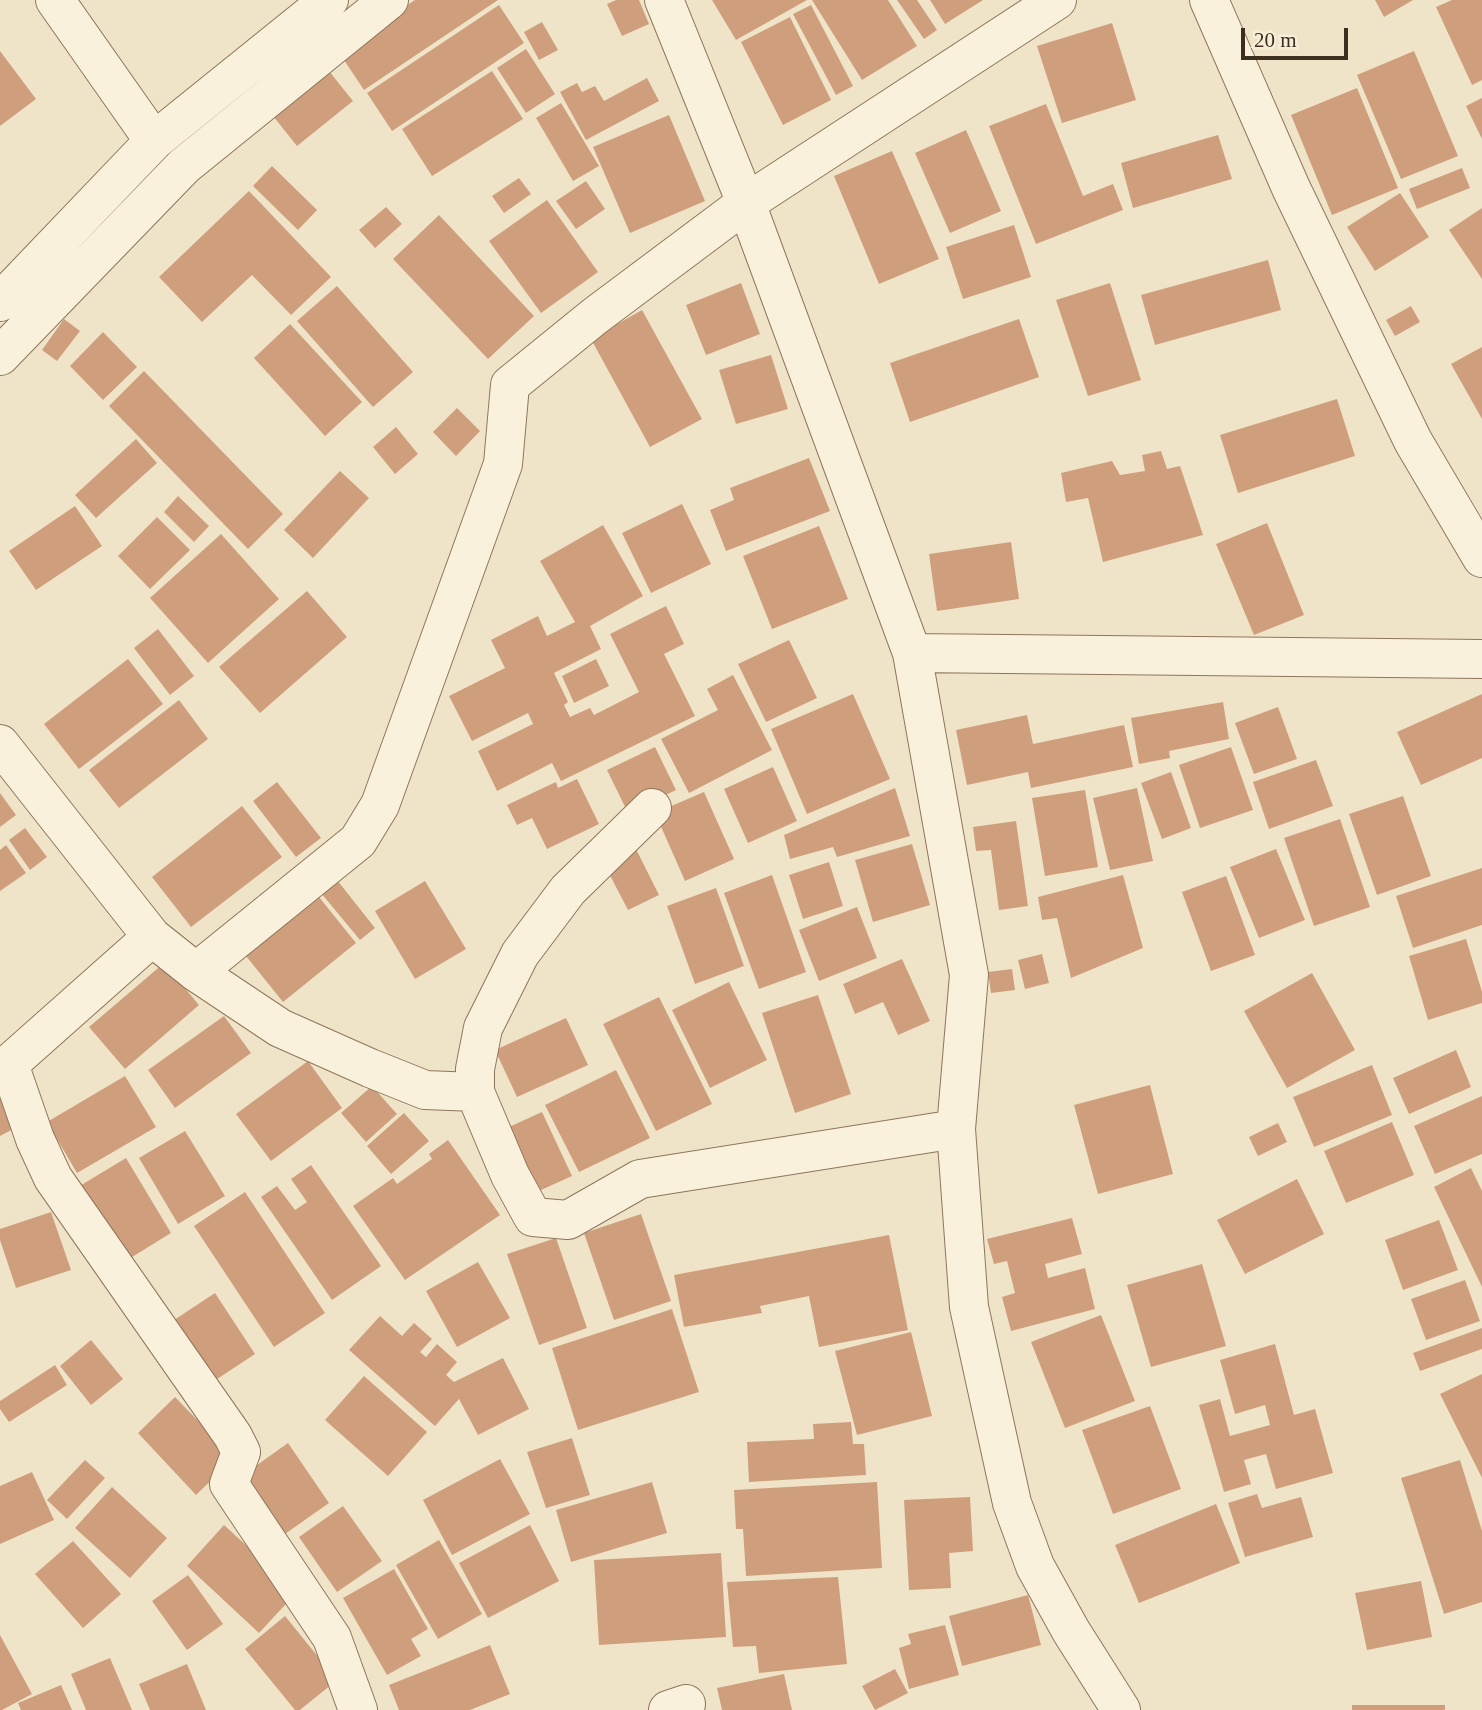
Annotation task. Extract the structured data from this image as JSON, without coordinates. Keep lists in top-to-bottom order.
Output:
{
  "scale_bar": "20 m"
}
